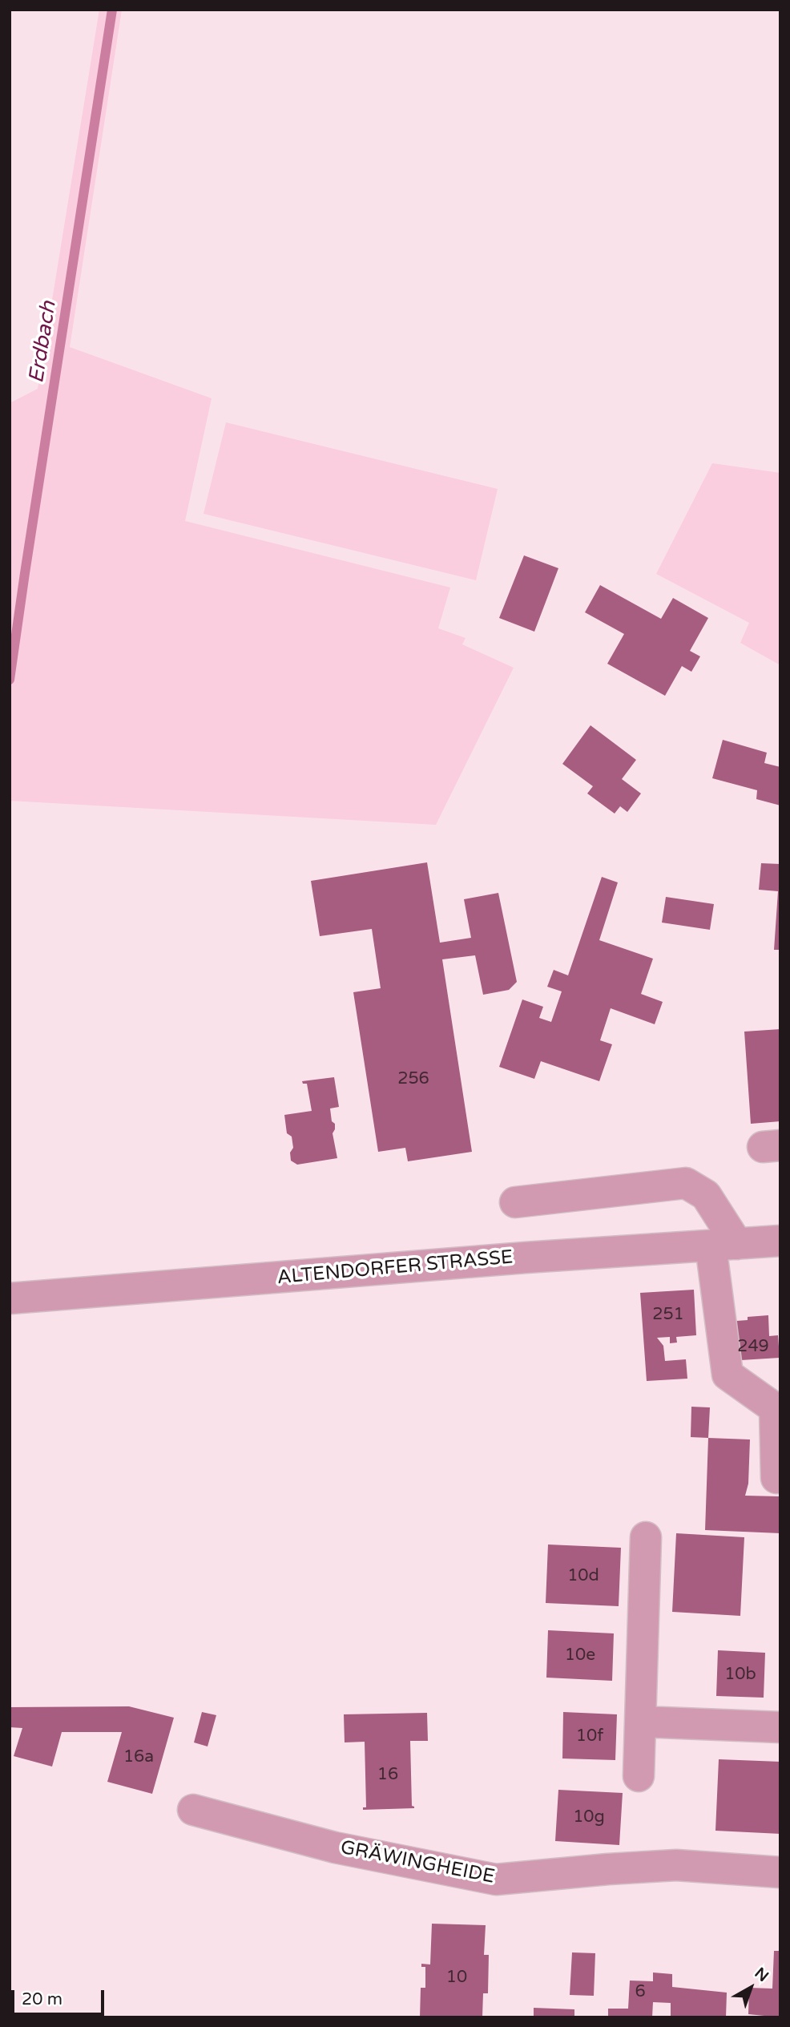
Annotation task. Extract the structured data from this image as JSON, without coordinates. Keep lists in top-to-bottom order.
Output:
{
  "streets": {
    "street": ["ALTENDORFER STRASSE", "GRÄWINGHEIDE"]
  },
  "water": ["Erdbach"],
  "house_numbers": [
    "256",
    "251",
    "249",
    "10d",
    "10e",
    "10b",
    "10f",
    "16a",
    "16",
    "10g",
    "10",
    "6"
  ],
  "scale_bar": "20 m",
  "north": "top right"
}
